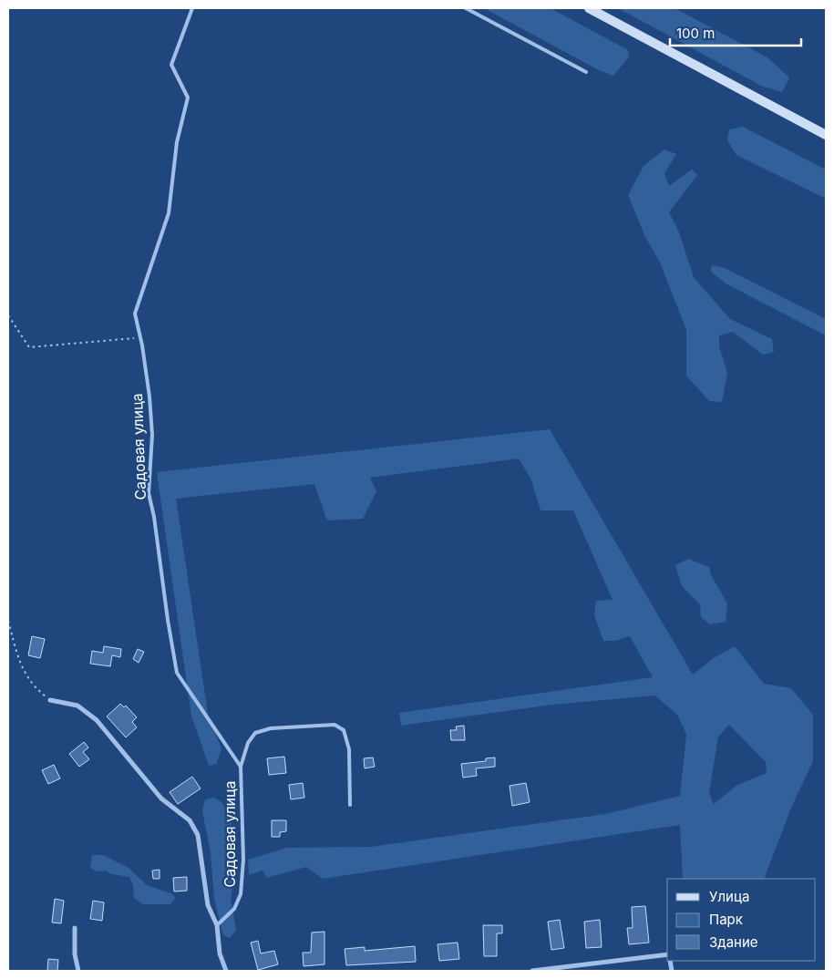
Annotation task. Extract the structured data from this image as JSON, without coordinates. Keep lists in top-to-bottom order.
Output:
{
  "streets": {
    "street": ["Садовая улица"]
  },
  "legend": ["Улица", "Парк", "Здание"],
  "scale_bar": "100 m"
}
